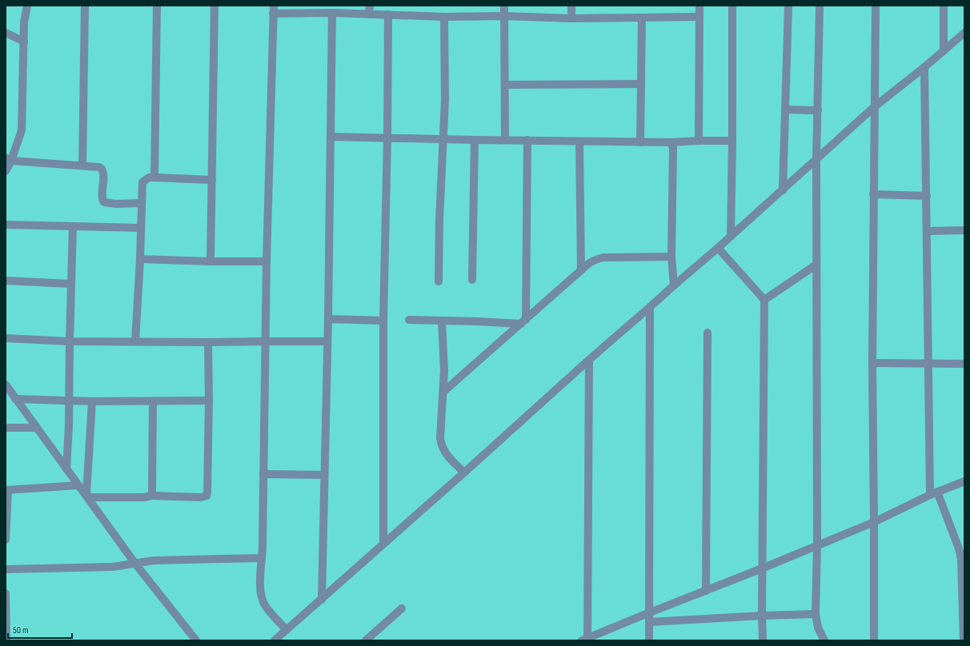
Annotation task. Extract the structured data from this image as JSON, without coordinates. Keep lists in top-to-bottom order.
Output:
{
  "scale_bar": "50 m"
}
